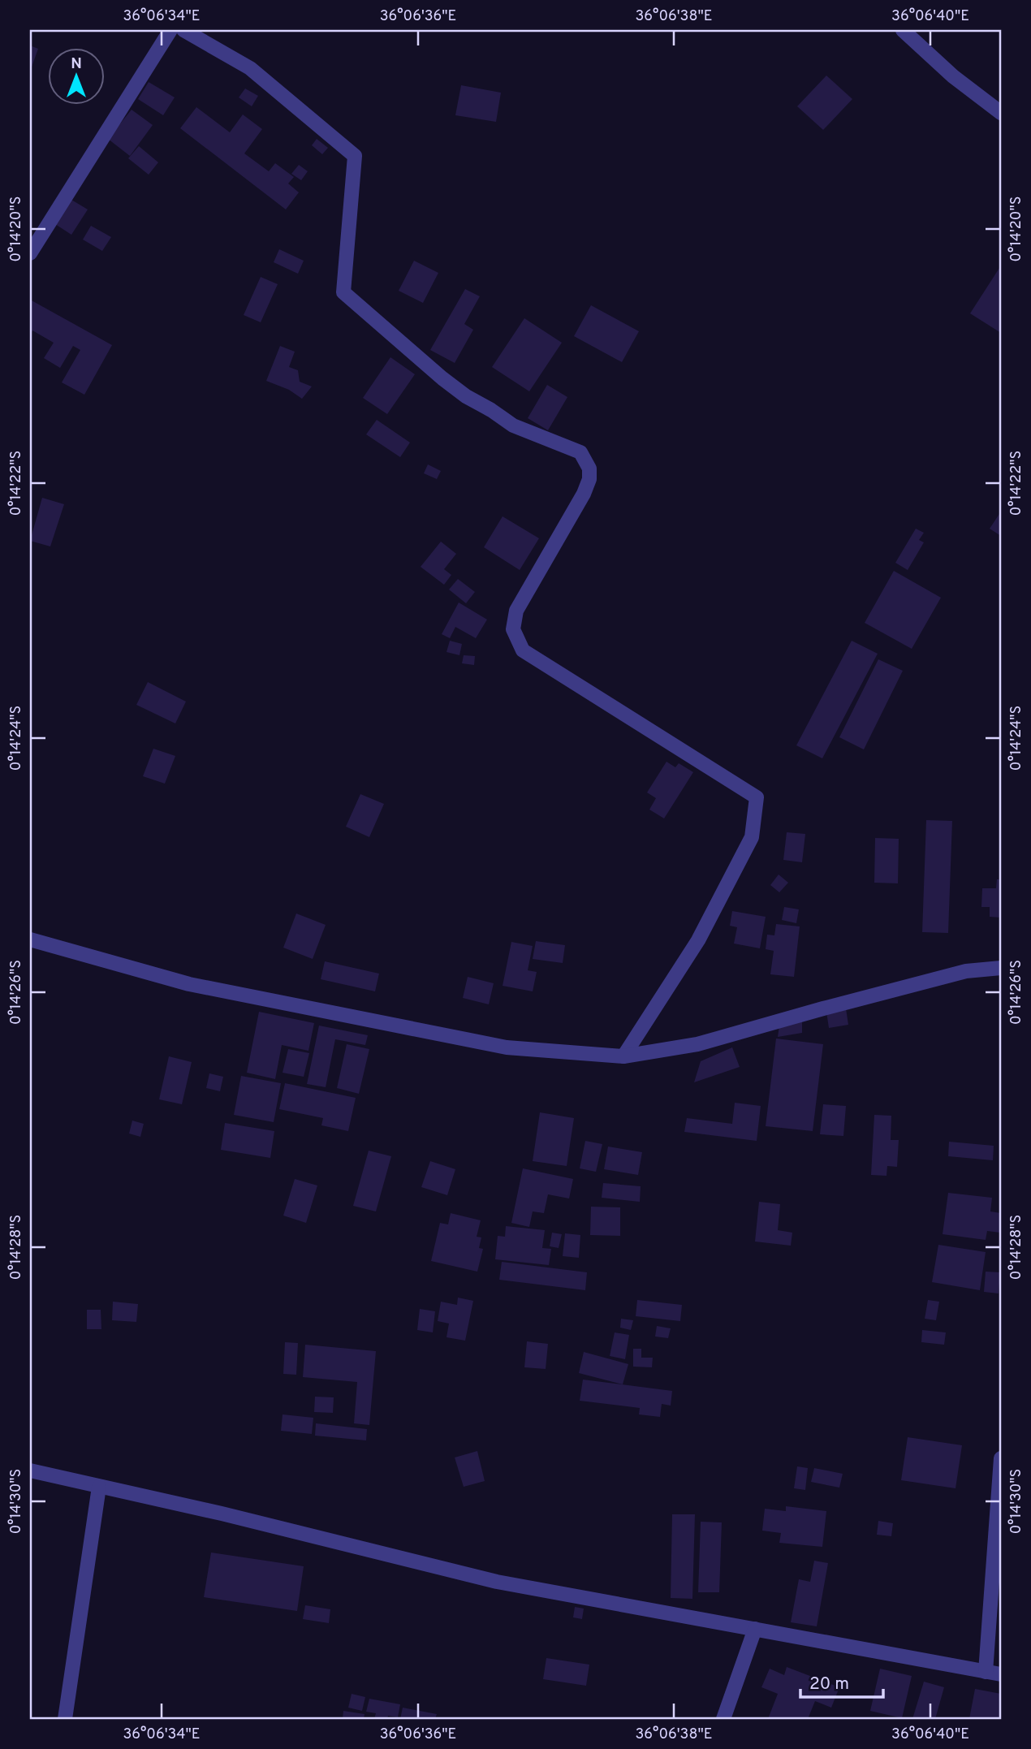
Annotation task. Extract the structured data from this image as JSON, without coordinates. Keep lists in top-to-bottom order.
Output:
{
  "scale_bar": "20 m",
  "north": "top",
  "coordinates": [
    "36°06'34\"E",
    "36°06'36\"E",
    "36°06'38\"E",
    "36°06'40\"E",
    "0°14'20\"S",
    "0°14'22\"S",
    "0°14'24\"S",
    "0°14'26\"S",
    "0°14'28\"S",
    "0°14'30\"S"
  ]
}
